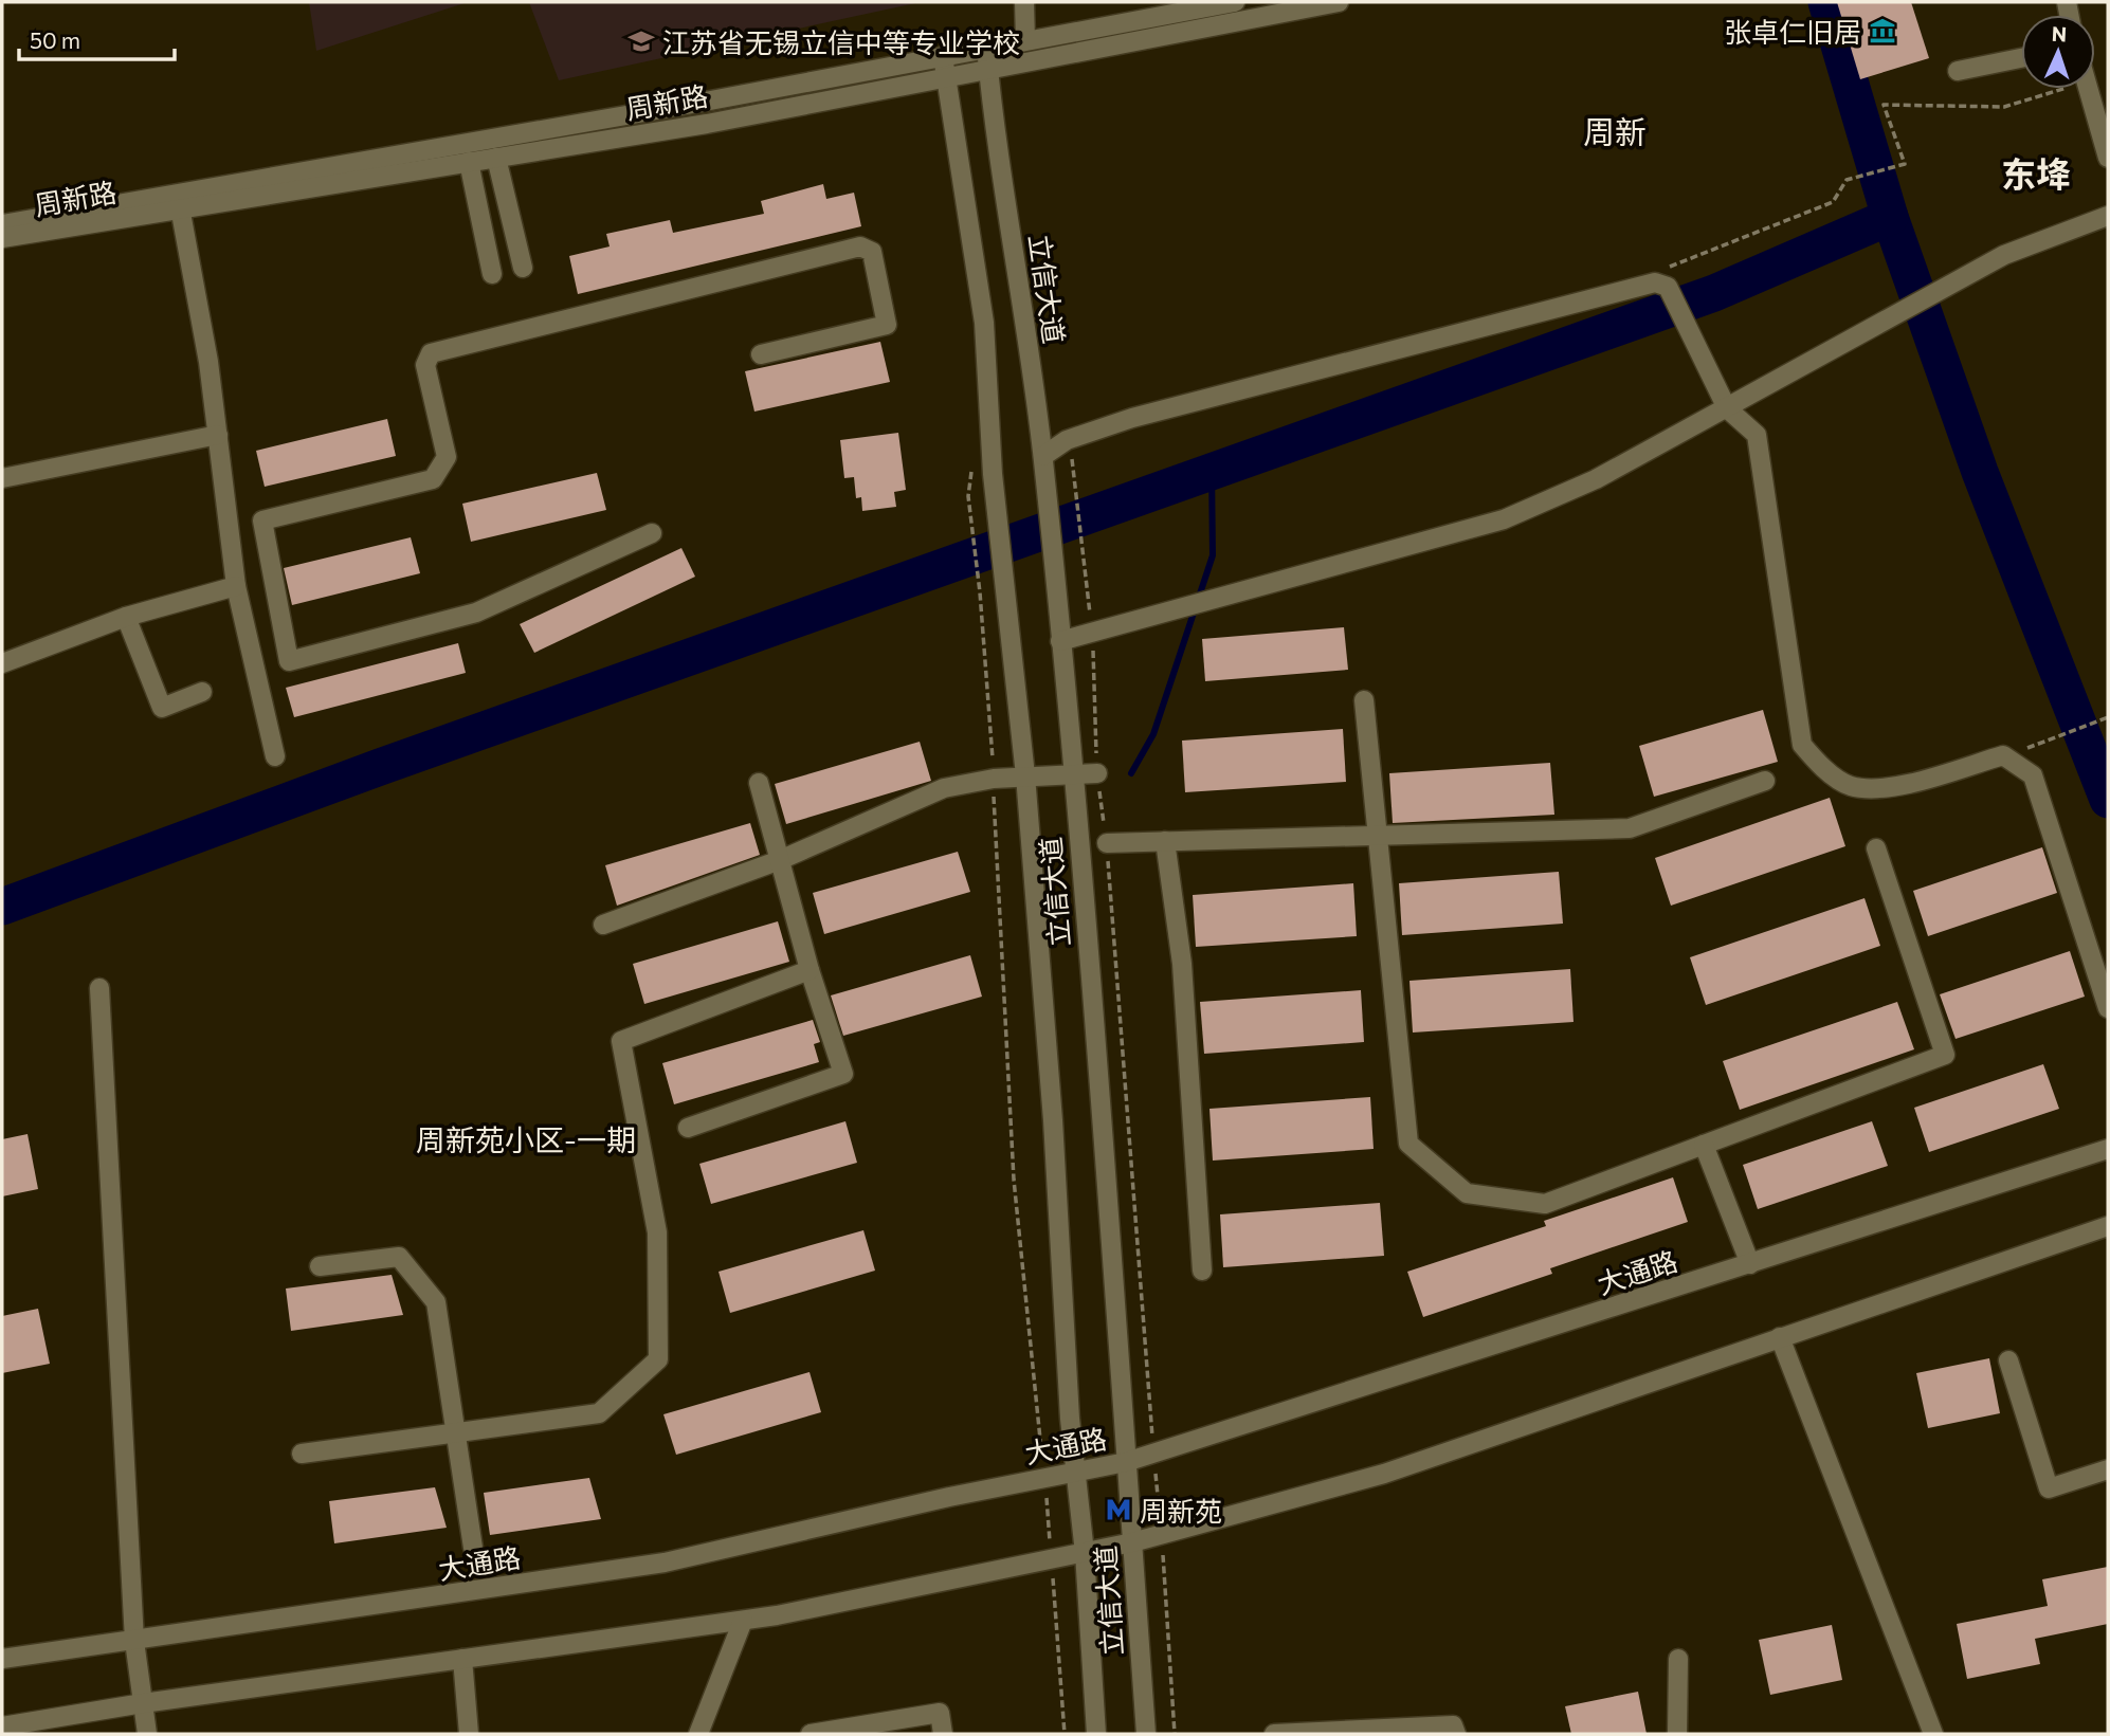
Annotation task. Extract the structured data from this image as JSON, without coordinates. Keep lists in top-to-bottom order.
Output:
{
  "streets": {
    "street": ["周新路", "立信大道", "大通路"]
  },
  "crossings": [
    ["周新路", "立信大道"],
    ["立信大道", "大通路"]
  ],
  "districts": ["周新", "东鿍", "周新苑小区-一期"],
  "places": {
    "museum": ["张卓仁旧居"],
    "school or university": ["江苏省无锡立信中等专业学校"],
    "metro station": ["周新苑"]
  },
  "scale_bar": "50 m",
  "north": "top"
}
